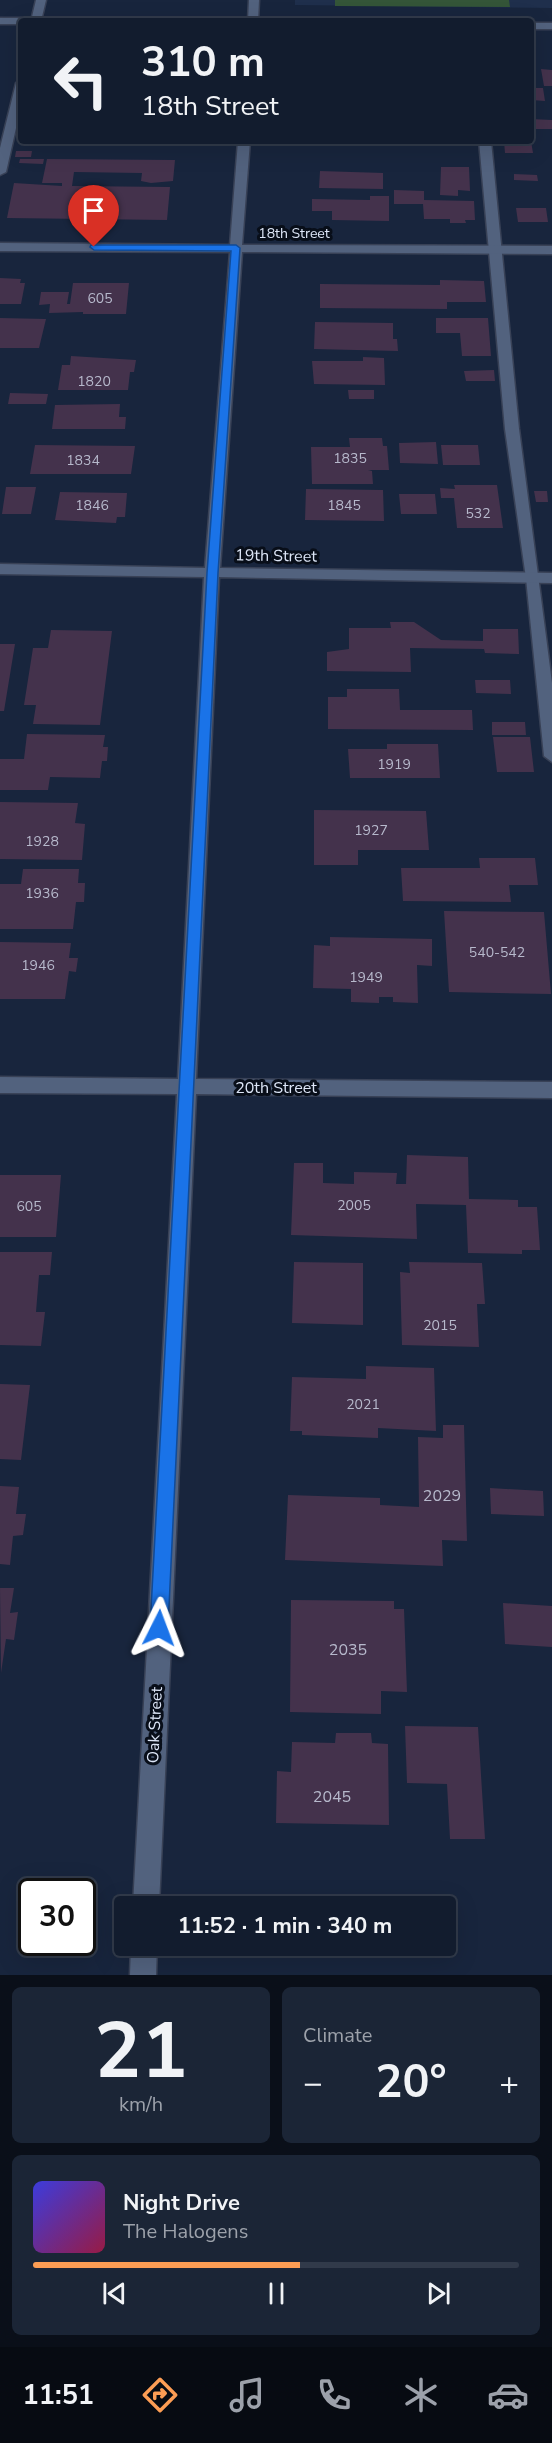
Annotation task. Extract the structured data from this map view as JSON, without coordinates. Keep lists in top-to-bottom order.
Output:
{
  "streets": {
    "street": [
      "18th Street",
      "19th Street",
      "20th Street",
      "Oak Street"
    ]
  },
  "crossings": [
    ["18th Street", "Oak Street"],
    ["19th Street", "Oak Street"],
    ["20th Street", "Oak Street"]
  ],
  "house_numbers": [
    "605",
    "1820",
    "1835",
    "1834",
    "1846",
    "1845",
    "532",
    "1919",
    "1927",
    "1928",
    "1936",
    "540-542",
    "1946",
    "1949",
    "2005",
    "605",
    "2015",
    "2021",
    "2029",
    "2035",
    "2045"
  ],
  "page": {
    "turn": ["310 m", "18th Street"],
    "limit": "30",
    "trip": "11:52 · 1 min · 340 m",
    "tile": [
      ["21", "km/h"],
      "Climate"
    ],
    "heat": ["−", "20°", "+"],
    "song": ["Night Drive", "The Halogens"],
    "tabs": "11:51"
  }
}
